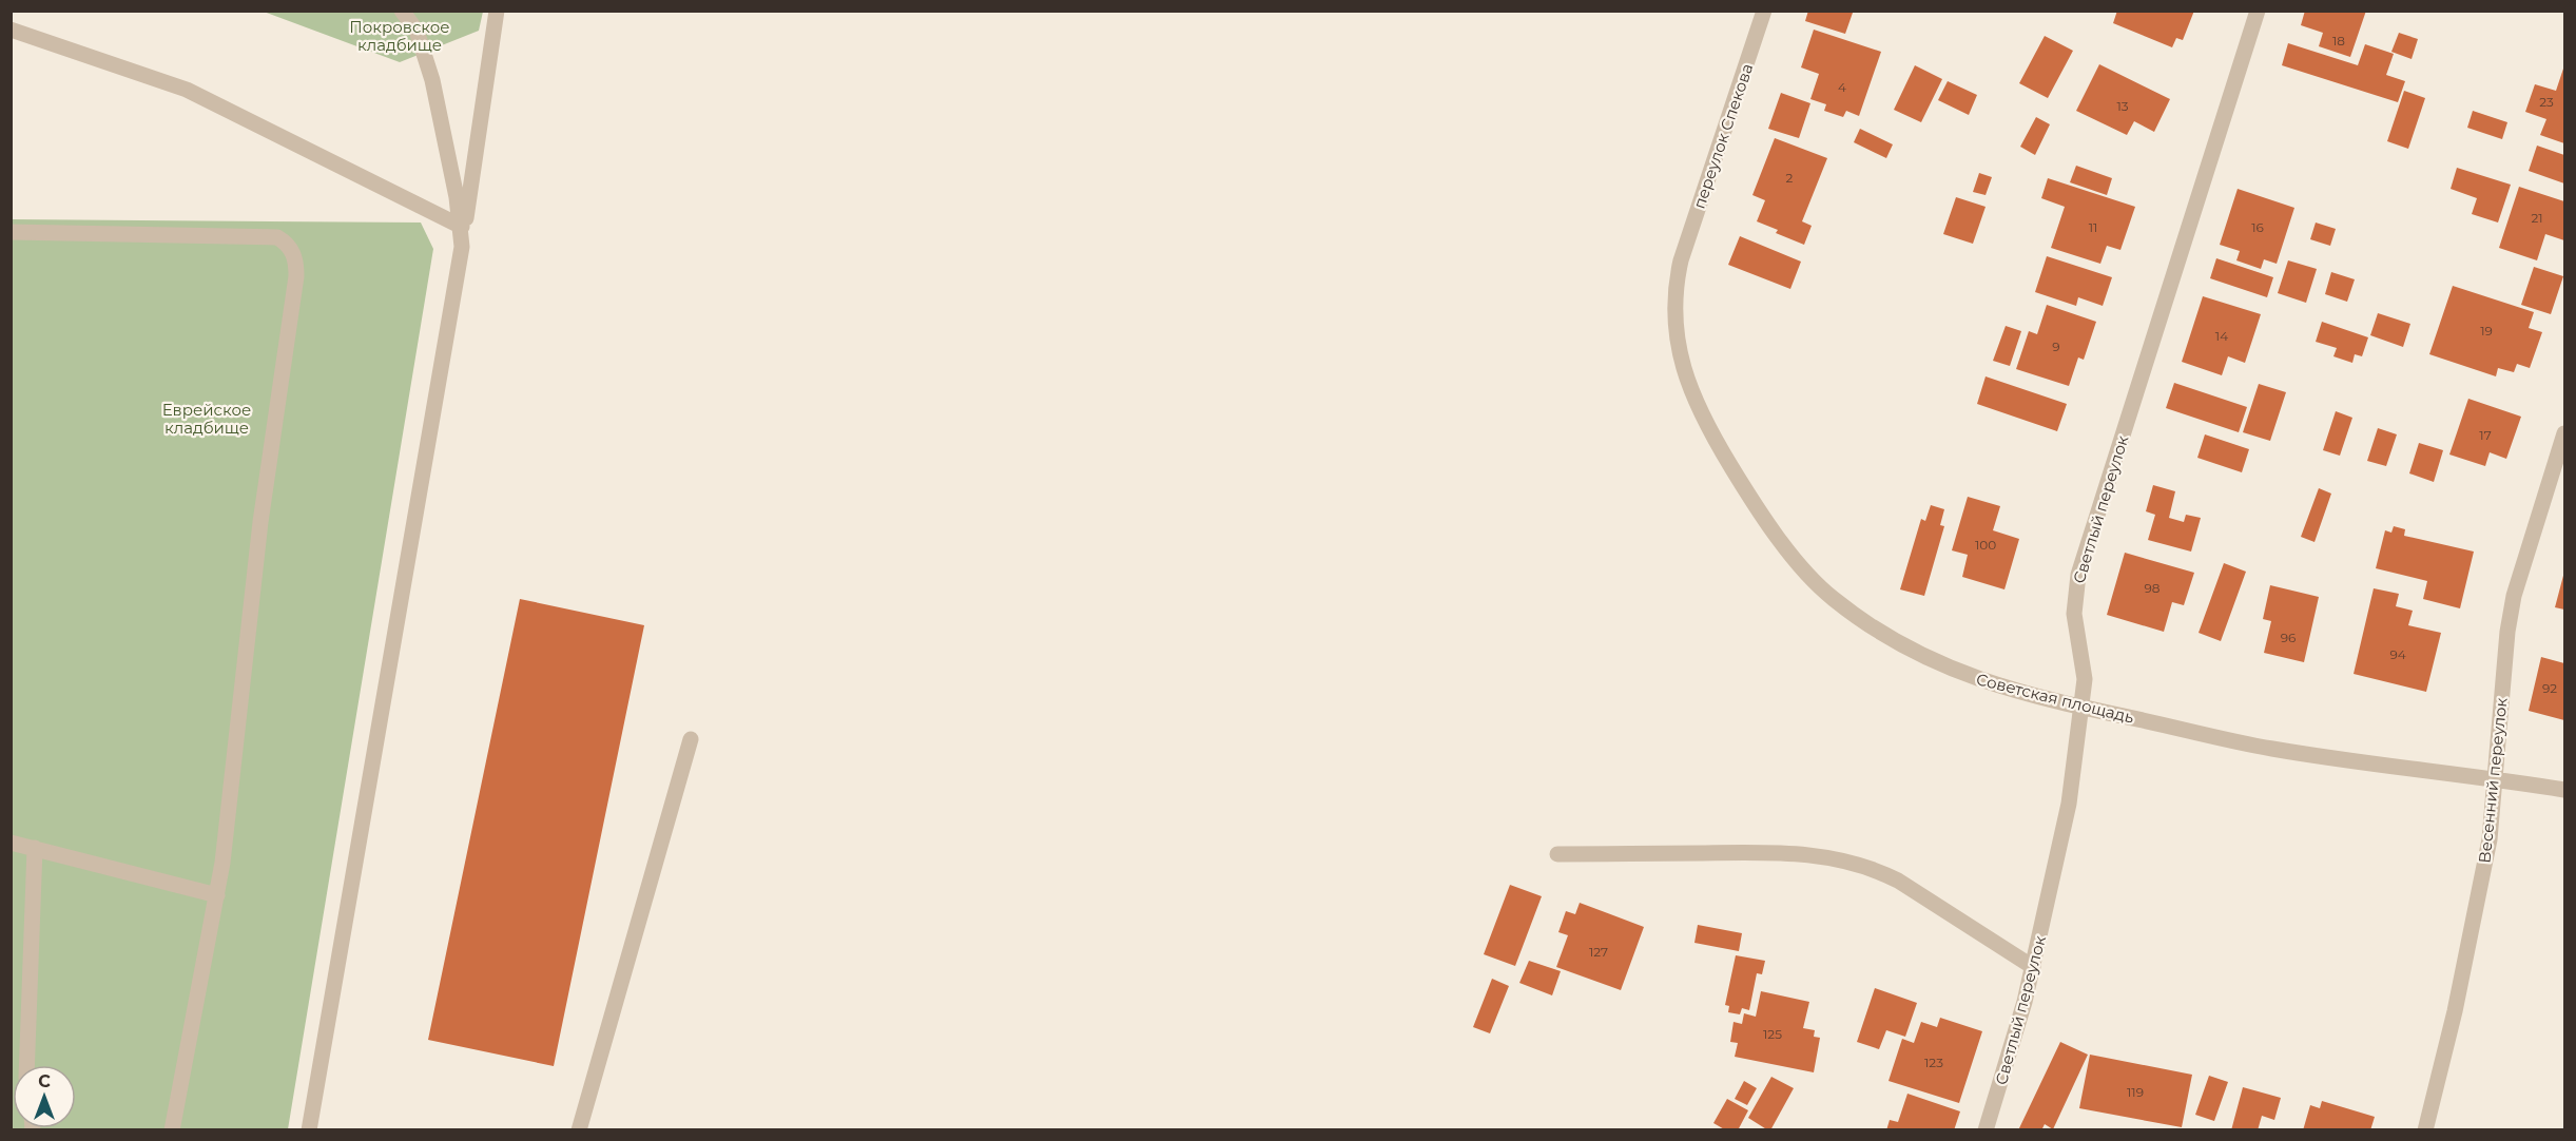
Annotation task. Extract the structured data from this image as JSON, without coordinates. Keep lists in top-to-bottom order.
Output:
{
  "streets": {
    "street": [
      "переулок Спекова",
      "Светлый переулок",
      "Советская площадь",
      "Весенний переулок"
    ]
  },
  "crossings": [
    ["переулок Спекова", "Советская площадь"],
    ["Светлый переулок", "Советская площадь"],
    ["Советская площадь", "Весенний переулок"]
  ],
  "parks": ["Покровское кладбище", "Еврейское кладбище"],
  "house_numbers": [
    "18",
    "4",
    "23",
    "13",
    "2",
    "21",
    "11",
    "16",
    "19",
    "14",
    "9",
    "17",
    "100",
    "98",
    "96",
    "94",
    "92",
    "127",
    "125",
    "123",
    "119"
  ],
  "north": "top"
}
